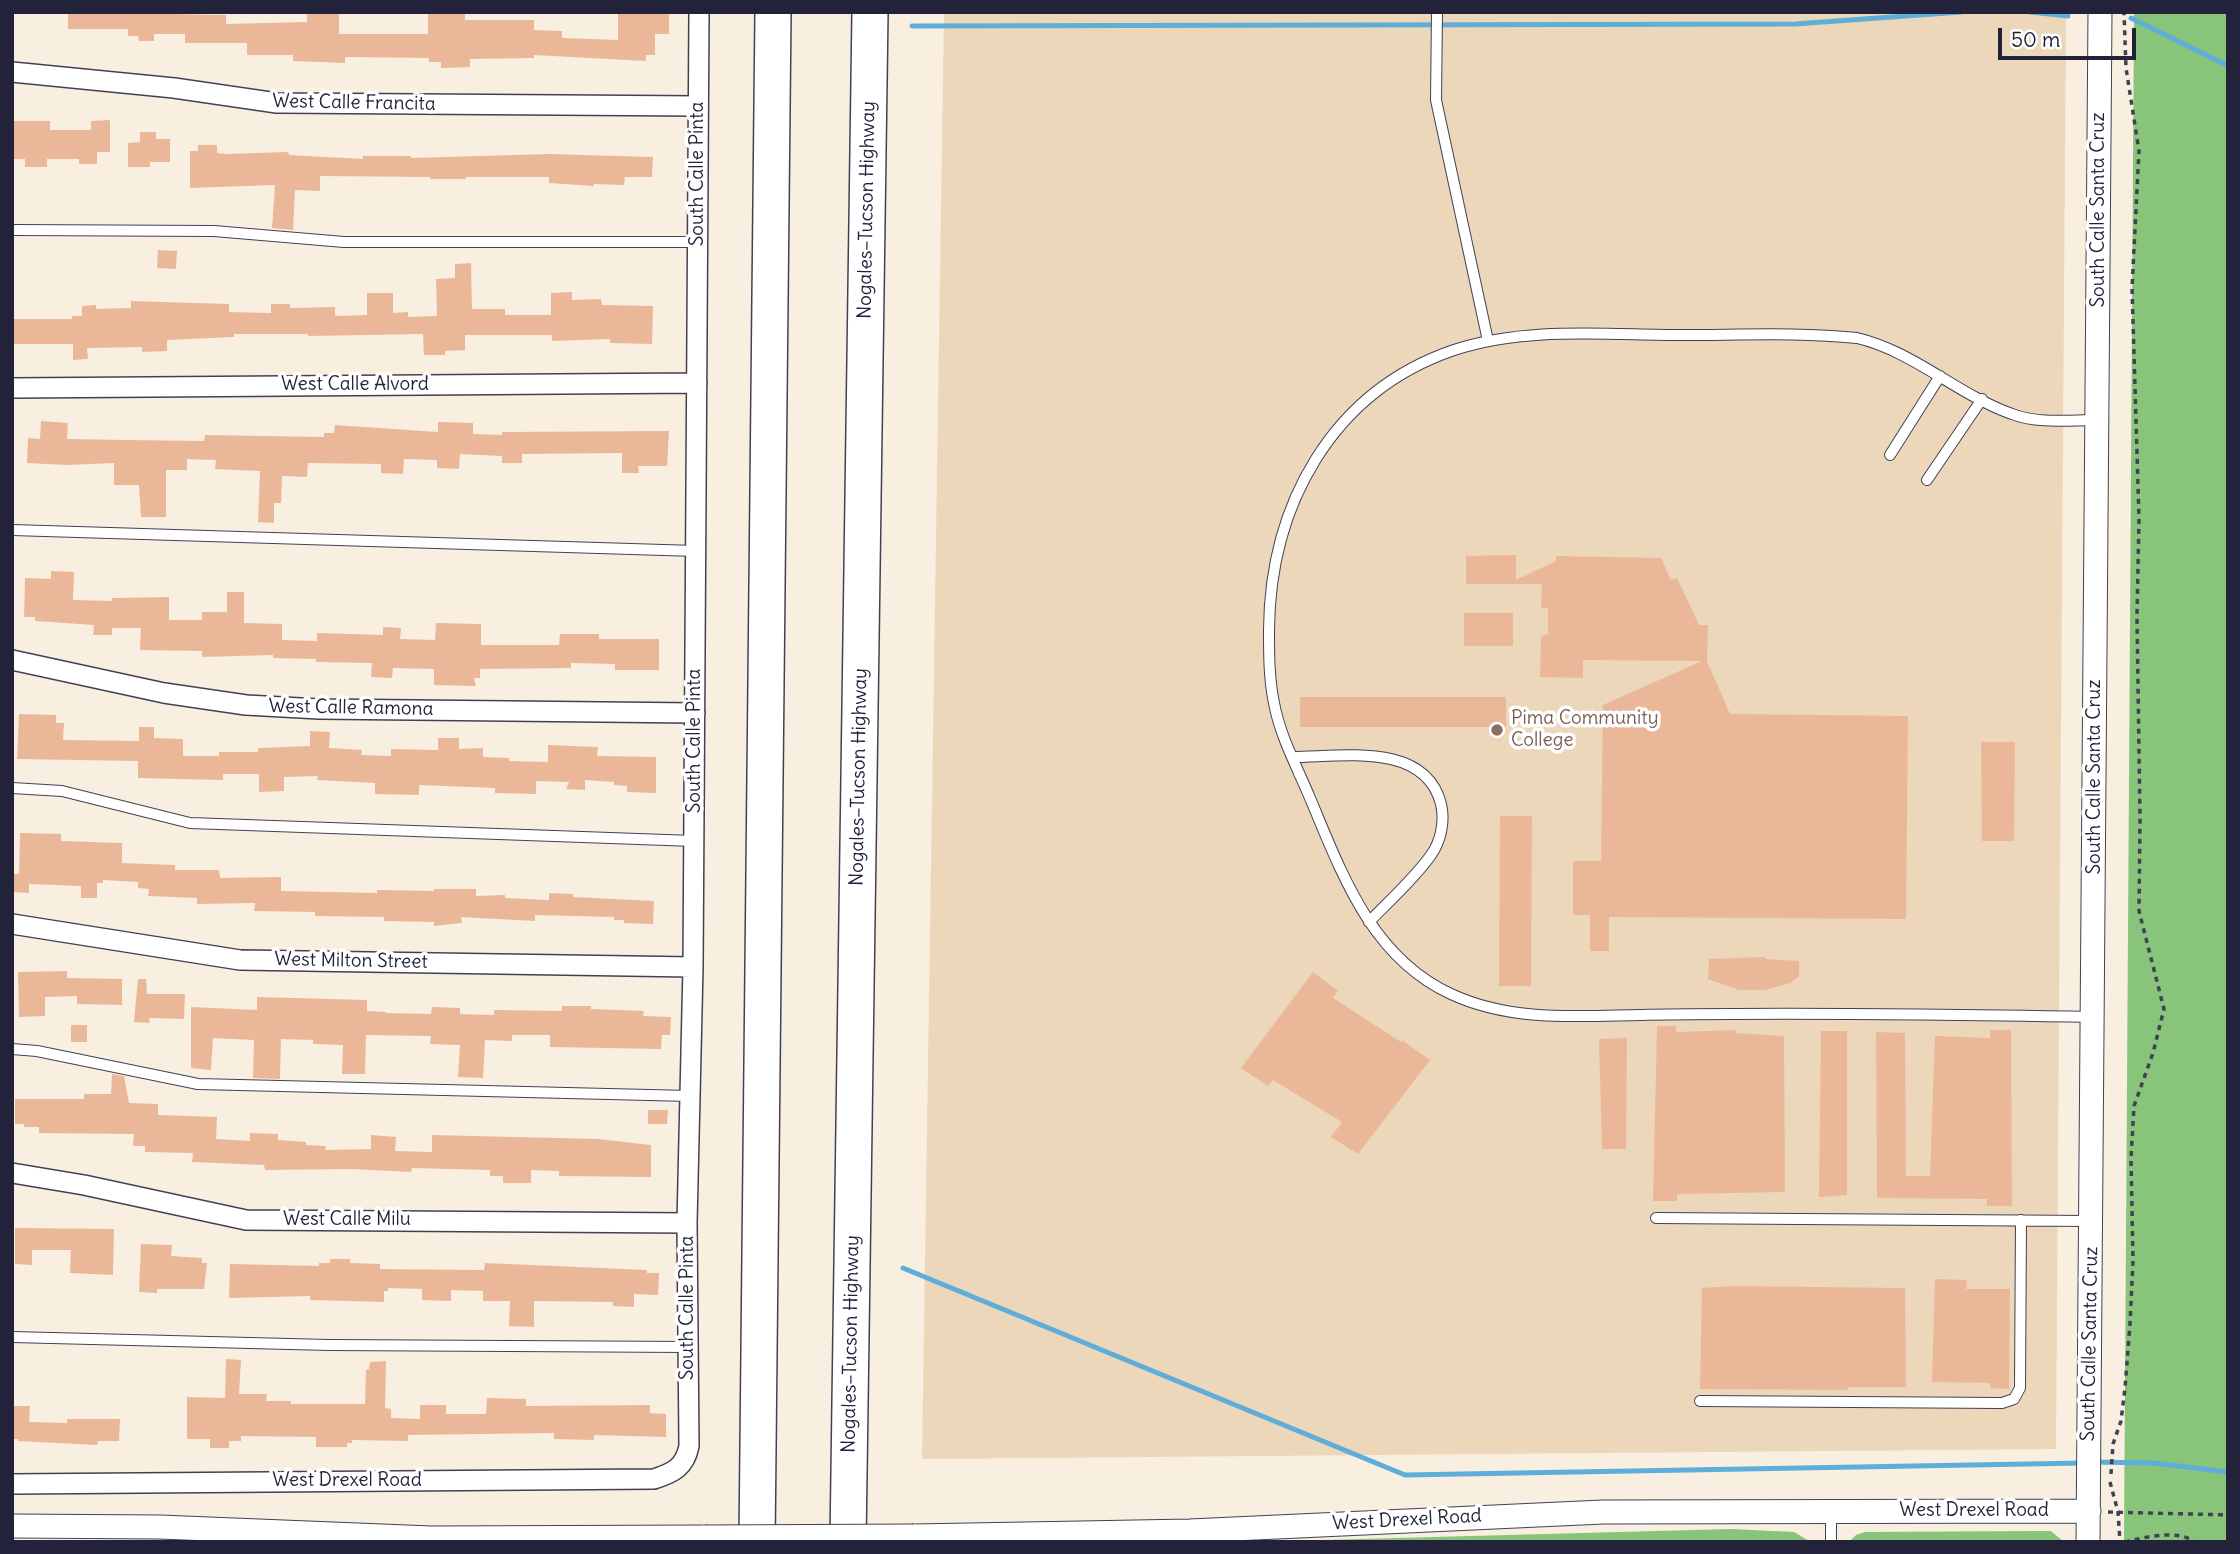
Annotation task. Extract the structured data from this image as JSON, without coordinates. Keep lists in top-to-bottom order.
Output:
{
  "streets": {
    "highway": ["Nogales–Tucson Highway"],
    "street": [
      "West Calle Francita",
      "South Calle Pinta",
      "South Calle Santa Cruz",
      "West Calle Alvord",
      "West Calle Ramona",
      "West Milton Street",
      "West Calle Milu",
      "West Drexel Road"
    ]
  },
  "crossings": [
    ["West Calle Francita", "South Calle Pinta"],
    ["South Calle Pinta", "West Calle Alvord"],
    ["South Calle Pinta", "West Calle Ramona"],
    ["South Calle Pinta", "West Milton Street"],
    ["South Calle Pinta", "West Calle Milu"],
    ["South Calle Pinta", "West Drexel Road"],
    ["South Calle Santa Cruz", "West Drexel Road"]
  ],
  "places": ["Pima Community College"],
  "scale_bar": "50 m"
}
